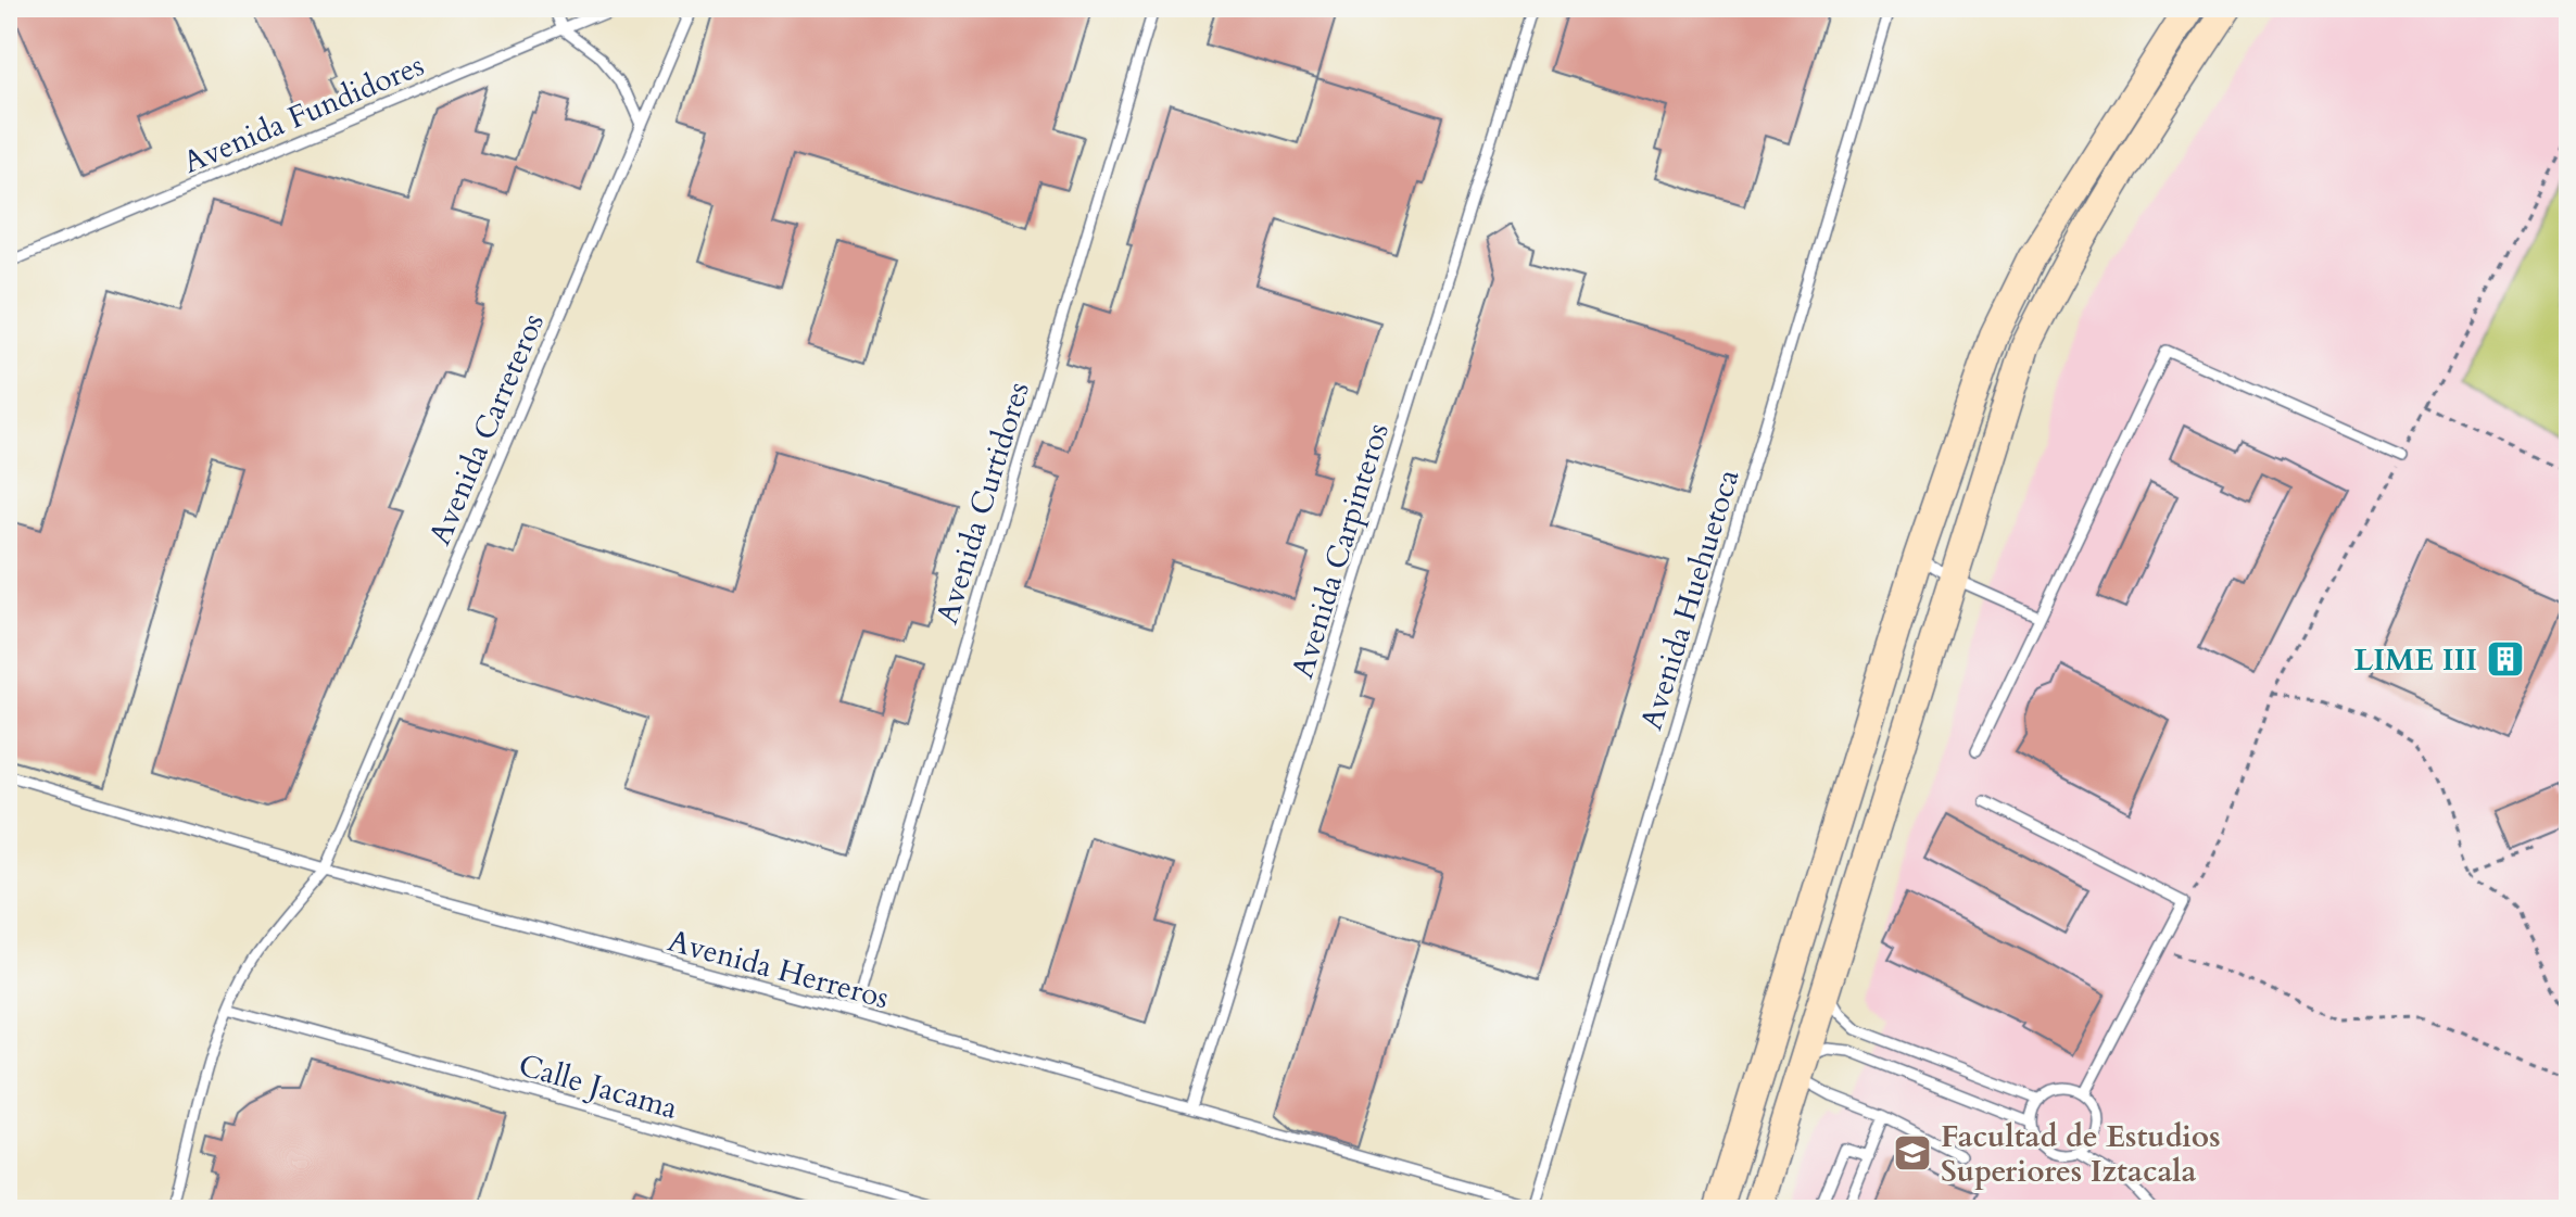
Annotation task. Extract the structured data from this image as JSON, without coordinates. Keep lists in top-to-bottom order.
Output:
{
  "streets": {
    "lane": [
      "Avenida Fundidores",
      "Avenida Carreteros",
      "Avenida Curtidores",
      "Avenida Carpinteros",
      "Avenida Huehuetoca",
      "Avenida Herreros",
      "Calle Jacama"
    ]
  },
  "crossings": [
    ["Avenida Carreteros", "Avenida Herreros"],
    ["Avenida Curtidores", "Avenida Herreros"],
    ["Avenida Carpinteros", "Avenida Herreros"],
    ["Avenida Huehuetoca", "Avenida Herreros"]
  ],
  "places": {
    "building": ["LIME III"],
    "school or university": ["Facultad de Estudios Superiores Iztacala"]
  }
}
